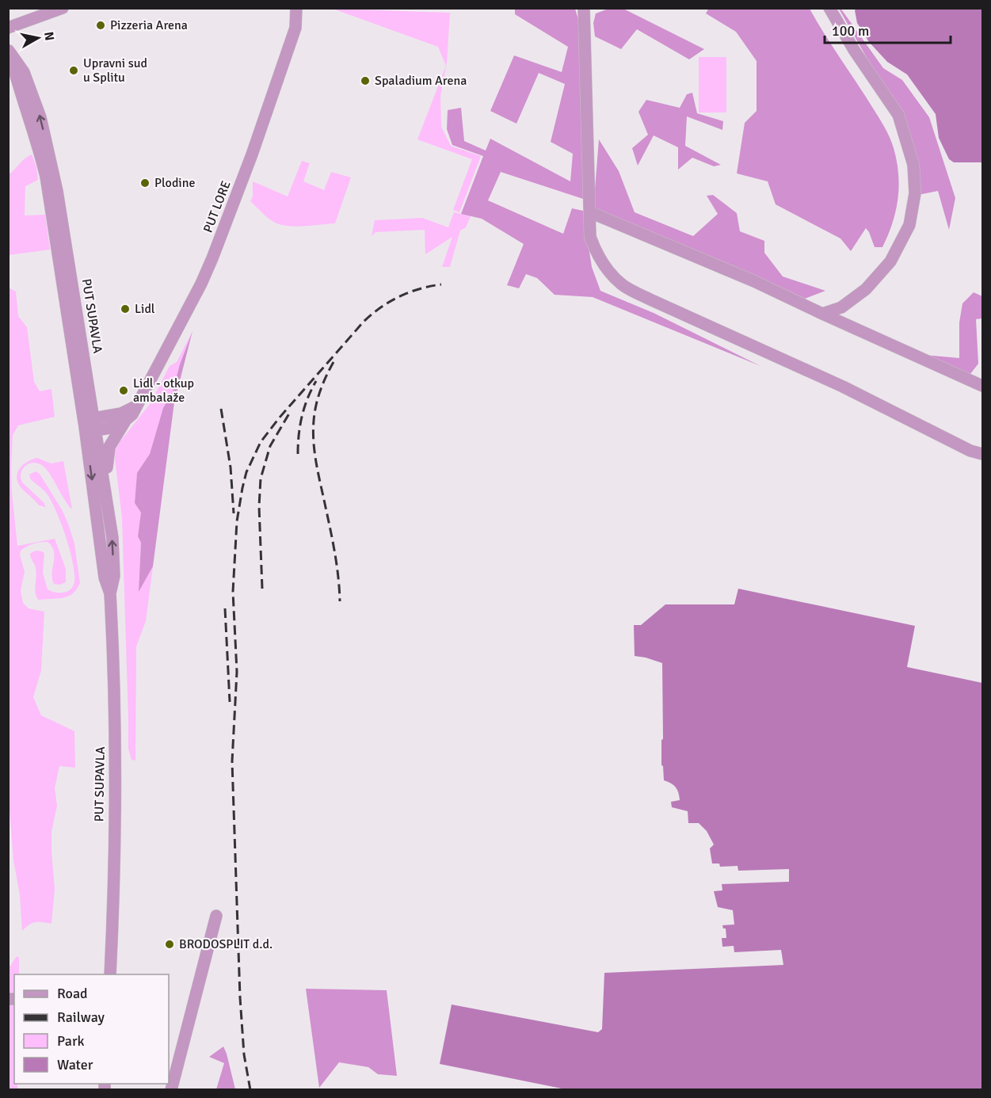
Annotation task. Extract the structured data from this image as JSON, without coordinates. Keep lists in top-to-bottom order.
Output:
{
  "streets": {
    "street": ["PUT LORE", "PUT SUPAVLA"]
  },
  "crossings": [
    ["PUT LORE", "PUT SUPAVLA"]
  ],
  "places": [
    "Pizzeria Arena",
    "Upravni sud u Splitu",
    "Spaladium Arena",
    "Plodine",
    "Lidl",
    "Lidl - otkup ambalaže",
    "BRODOSPLIT d.d."
  ],
  "legend": [
    "Road",
    "Railway",
    "Park",
    "Water"
  ],
  "scale_bar": "100 m",
  "north": "right"
}
